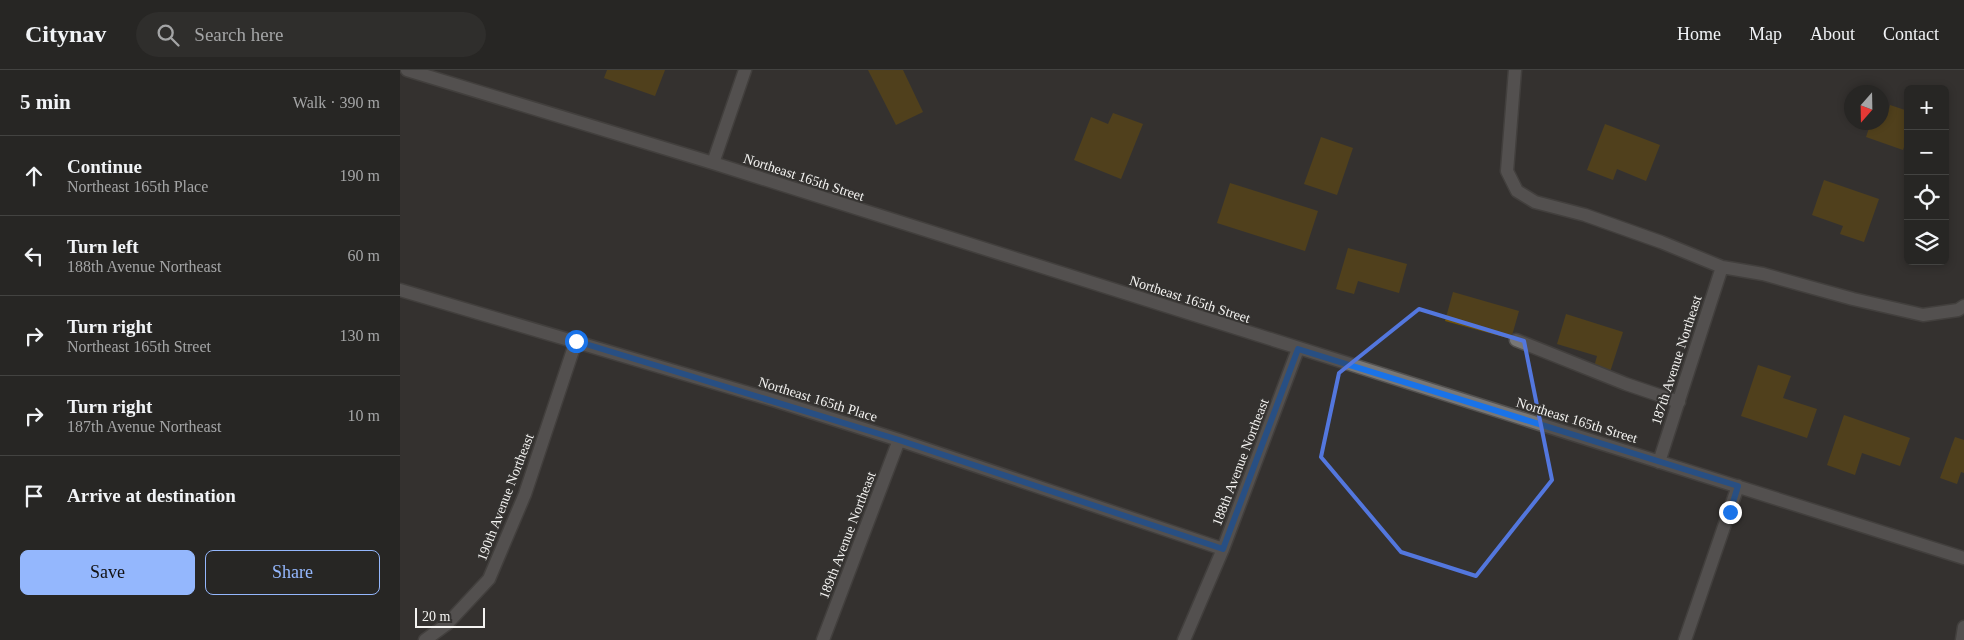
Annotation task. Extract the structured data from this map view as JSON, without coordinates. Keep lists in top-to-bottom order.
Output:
{
  "streets": {
    "street": [
      "Northeast 165th Street",
      "187th Avenue Northeast",
      "Northeast 165th Place",
      "188th Avenue Northeast",
      "190th Avenue Northeast",
      "189th Avenue Northeast"
    ]
  },
  "crossings": [
    ["Northeast 165th Street", "187th Avenue Northeast"],
    ["Northeast 165th Street", "188th Avenue Northeast"],
    ["Northeast 165th Place", "188th Avenue Northeast"],
    ["Northeast 165th Place", "190th Avenue Northeast"],
    ["Northeast 165th Place", "189th Avenue Northeast"]
  ],
  "scale_bar": "20 m",
  "north": "bottom",
  "page": {
    "header": "Citynav",
    "search": "Search here",
    "nav": [
      "Home",
      "Map",
      "About",
      "Contact"
    ],
    "heading": ["5 min", "Walk · 390 m"],
    "map_buttons": ["+", "−"],
    "list": [
      ["Continue", "Northeast 165th Place", "190 m"],
      ["Turn left", "188th Avenue Northeast", "60 m"],
      ["Turn right", "Northeast 165th Street", "130 m"],
      ["Turn right", "187th Avenue Northeast", "10 m"],
      "Arrive at destination"
    ],
    "buttons": ["Save", "Share"],
    "scale": "20 m"
  }
}
